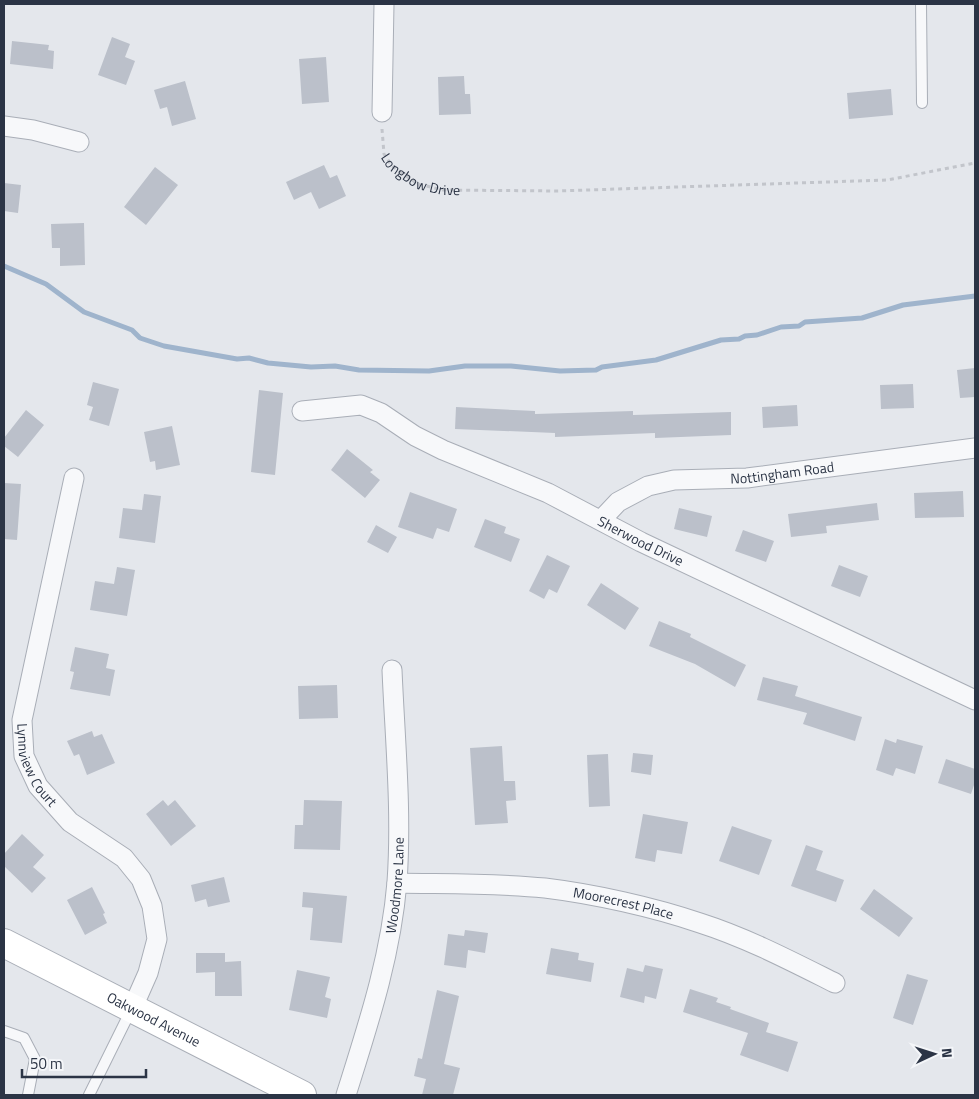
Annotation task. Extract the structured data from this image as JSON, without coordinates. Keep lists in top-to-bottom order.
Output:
{
  "streets": {
    "street": [
      "Nottingham Road",
      "Sherwood Drive",
      "Lynnview Court",
      "Woodmore Lane",
      "Moorecrest Place",
      "Oakwood Avenue"
    ],
    "path": ["Longbow Drive"]
  },
  "crossings": [
    ["Nottingham Road", "Sherwood Drive"],
    ["Lynnview Court", "Oakwood Avenue"],
    ["Woodmore Lane", "Moorecrest Place"]
  ],
  "scale_bar": "50 m",
  "north": "right"
}
